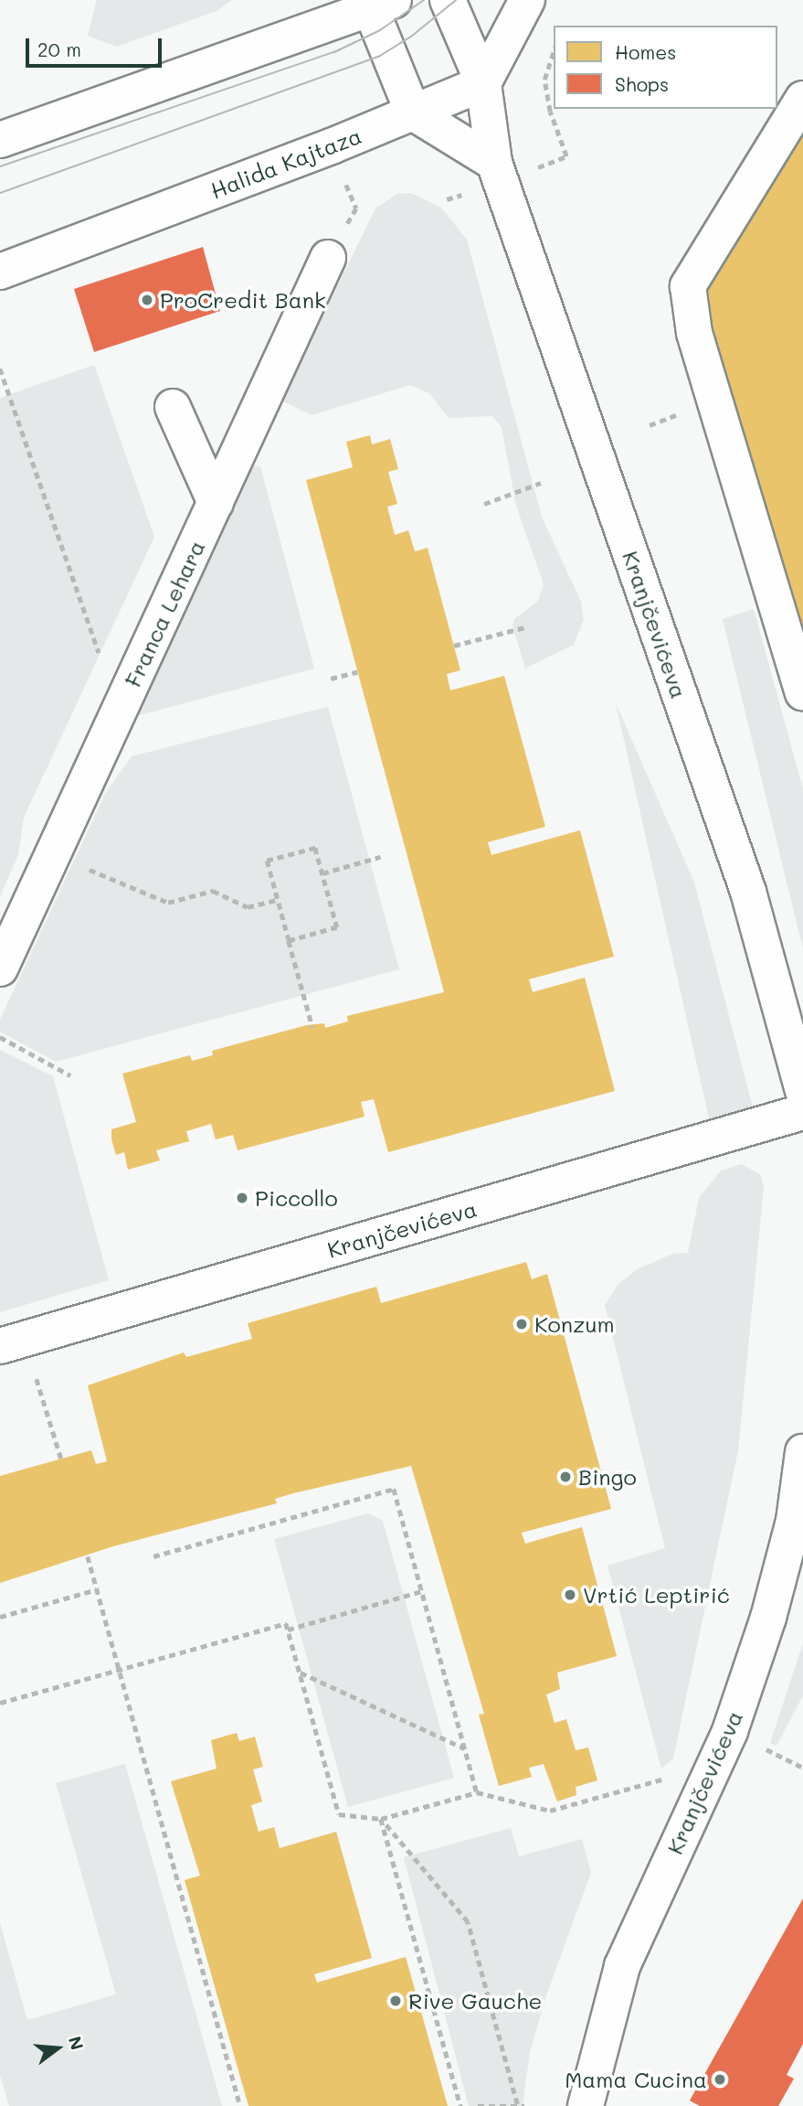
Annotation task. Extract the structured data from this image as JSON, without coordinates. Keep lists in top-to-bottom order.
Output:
{
  "streets": {
    "street": ["Halida Kajtaza", "Franca Lehara", "Kranjčevićeva"]
  },
  "crossings": [
    ["Halida Kajtaza", "Kranjčevićeva"]
  ],
  "places": [
    "ProCredit Bank",
    "Piccollo",
    "Konzum",
    "Bingo",
    "Vrtić Leptirić",
    "Rive Gauche",
    "Mama Cucina"
  ],
  "legend": ["Homes", "Shops"],
  "scale_bar": "20 m",
  "north": "right"
}
